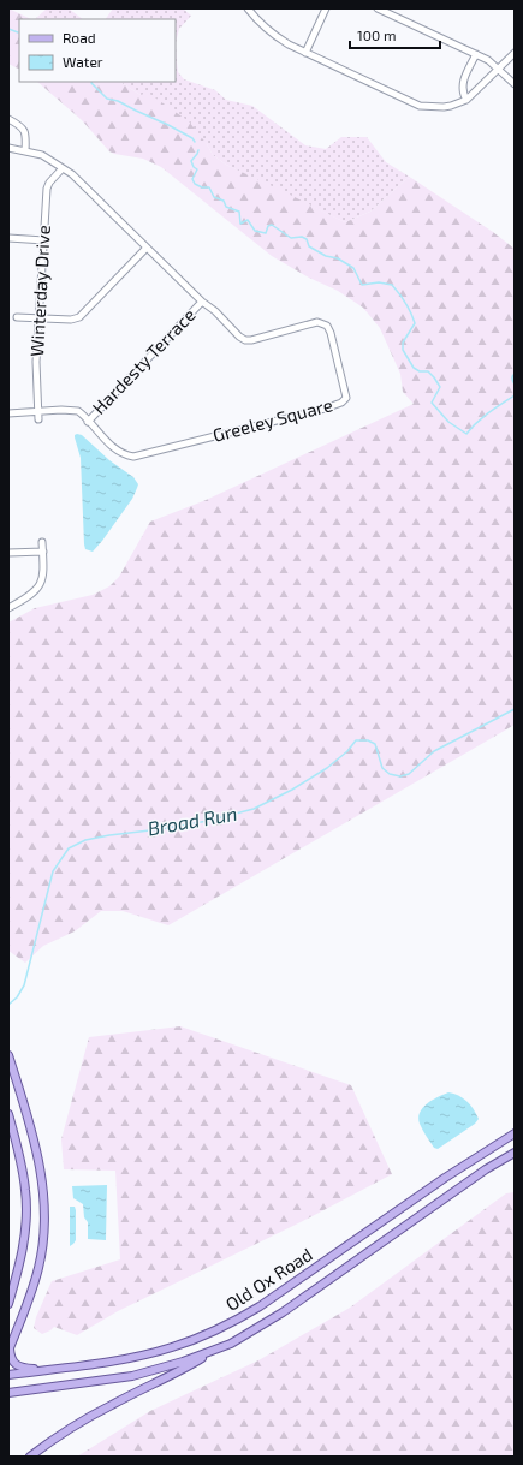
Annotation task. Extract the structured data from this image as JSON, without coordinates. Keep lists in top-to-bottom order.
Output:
{
  "streets": {
    "main road": ["Old Ox Road"],
    "street": ["Winterday Drive", "Hardesty Terrace", "Greeley Square"]
  },
  "crossings": [
    ["Winterday Drive", "Greeley Square"],
    ["Hardesty Terrace", "Greeley Square"]
  ],
  "water": ["Broad Run"],
  "legend": ["Road", "Water"],
  "scale_bar": "100 m"
}
